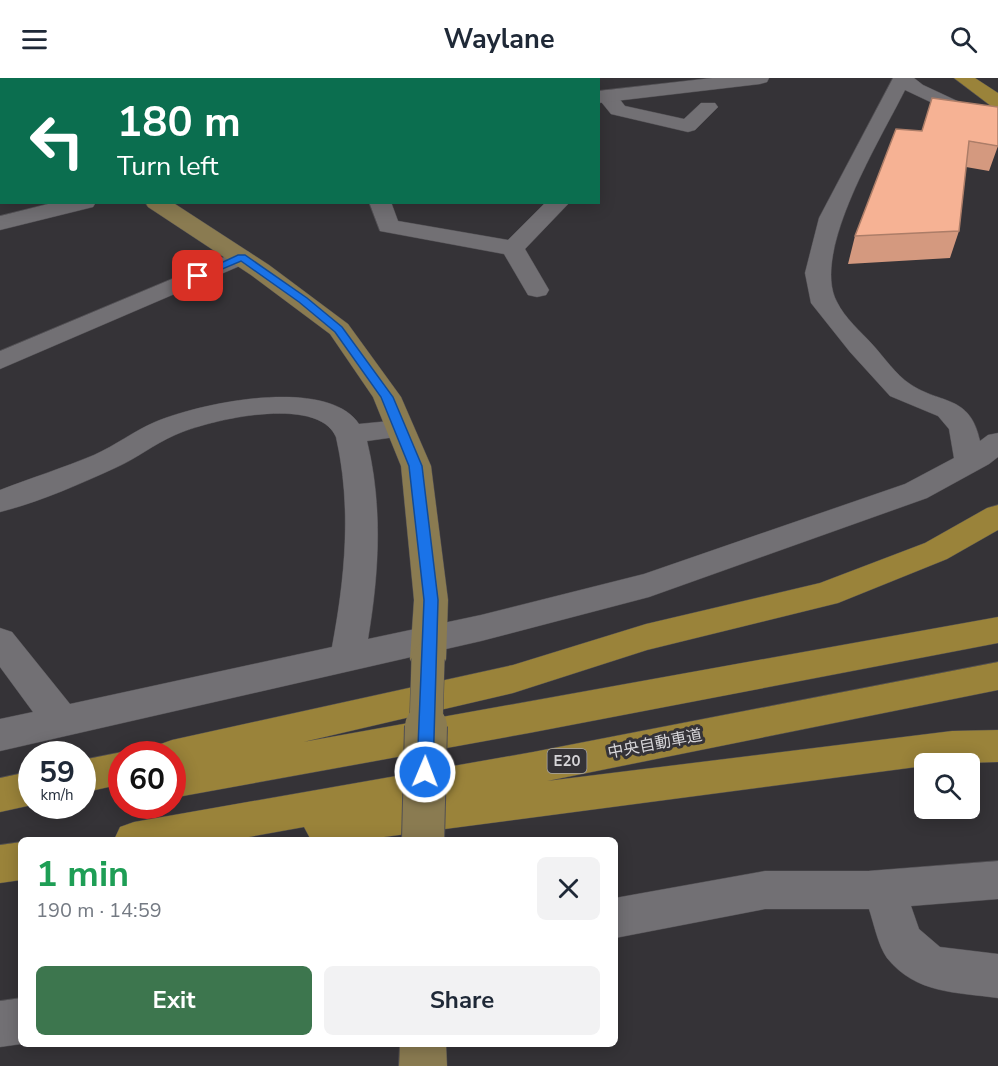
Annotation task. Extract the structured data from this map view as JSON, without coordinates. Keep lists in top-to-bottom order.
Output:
{
  "streets": {
    "highway": ["中央自動車道", "E20"]
  },
  "page": {
    "header": "Waylane",
    "turn": ["180 m", "Turn left"],
    "speed": "59 km/h",
    "limit": "60",
    "heading": ["1 min", "190 m · 14:59"],
    "buttons": ["Exit", "Share"]
  }
}
